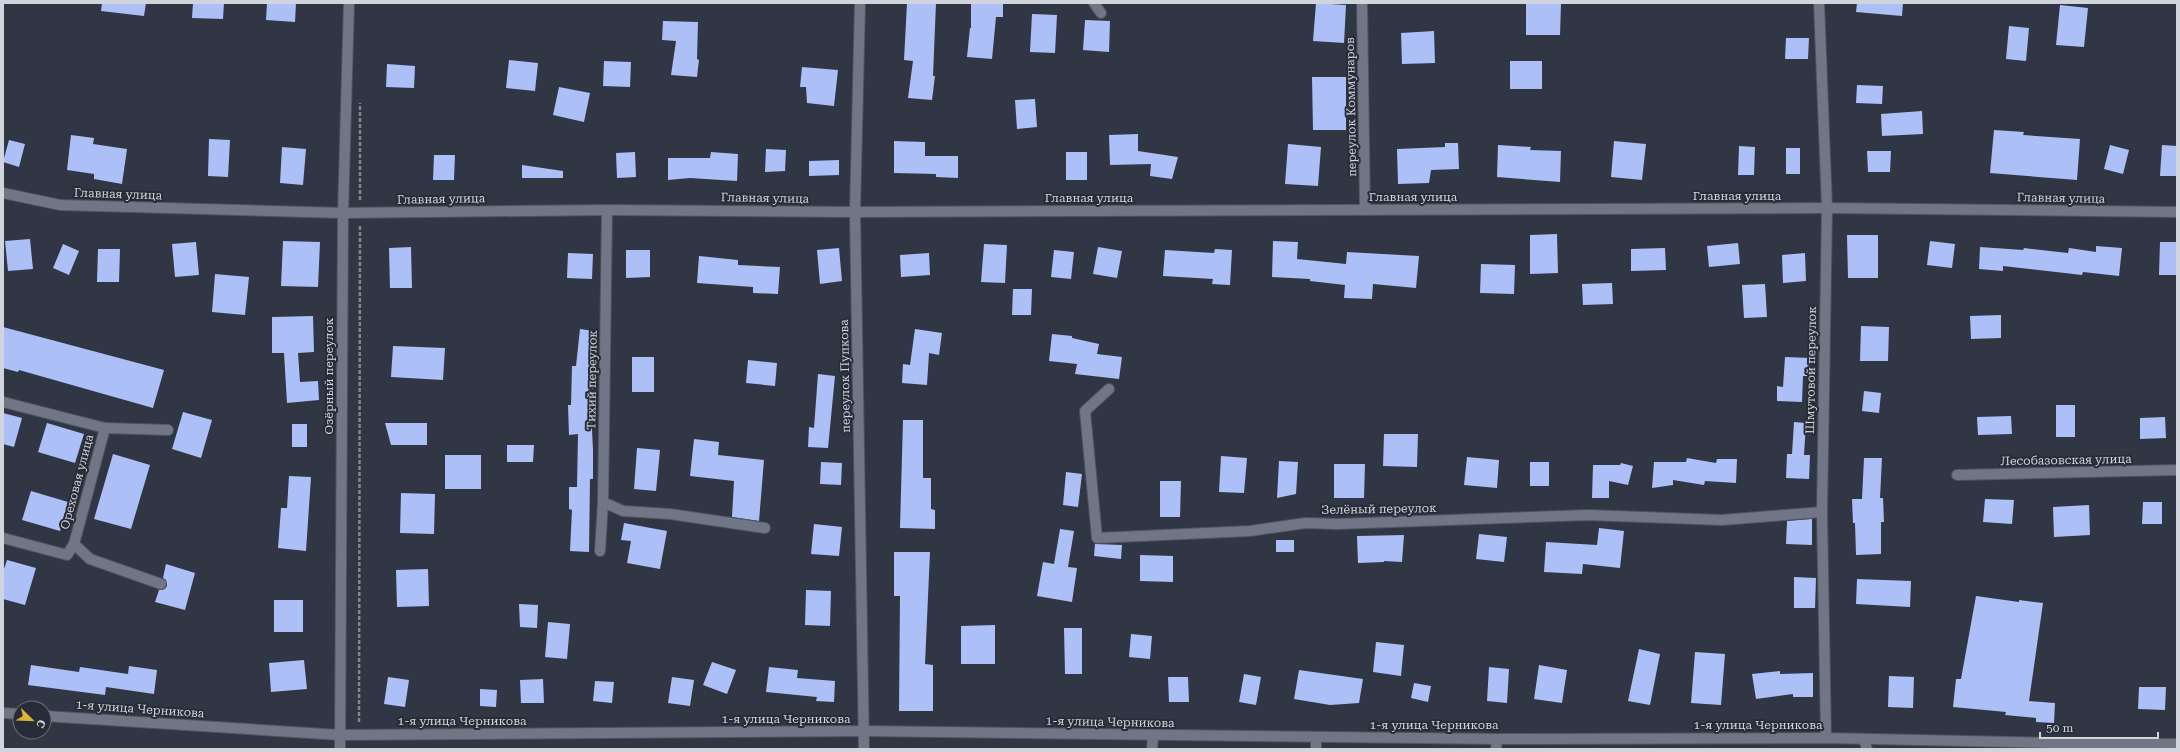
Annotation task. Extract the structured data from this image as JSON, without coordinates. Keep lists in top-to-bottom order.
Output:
{
  "streets": {
    "street": [
      "переулок Коммунаров",
      "Главная улица",
      "Шмутовой переулок",
      "Озёрный переулок",
      "переулок Пупкова",
      "Тихий переулок",
      "Лесобазовская улица",
      "Ореховая улица",
      "Зелёный переулок",
      "1-я улица Черникова"
    ]
  },
  "crossings": [
    ["переулок Коммунаров", "Главная улица"],
    ["Главная улица", "Шмутовой переулок"],
    ["Главная улица", "Озёрный переулок"],
    ["Главная улица", "переулок Пупкова"],
    ["Главная улица", "Тихий переулок"],
    ["Шмутовой переулок", "Зелёный переулок"],
    ["Шмутовой переулок", "1-я улица Черникова"],
    ["Озёрный переулок", "1-я улица Черникова"],
    ["переулок Пупкова", "1-я улица Черникова"]
  ],
  "scale_bar": "50 m",
  "north": "bottom right"
}
